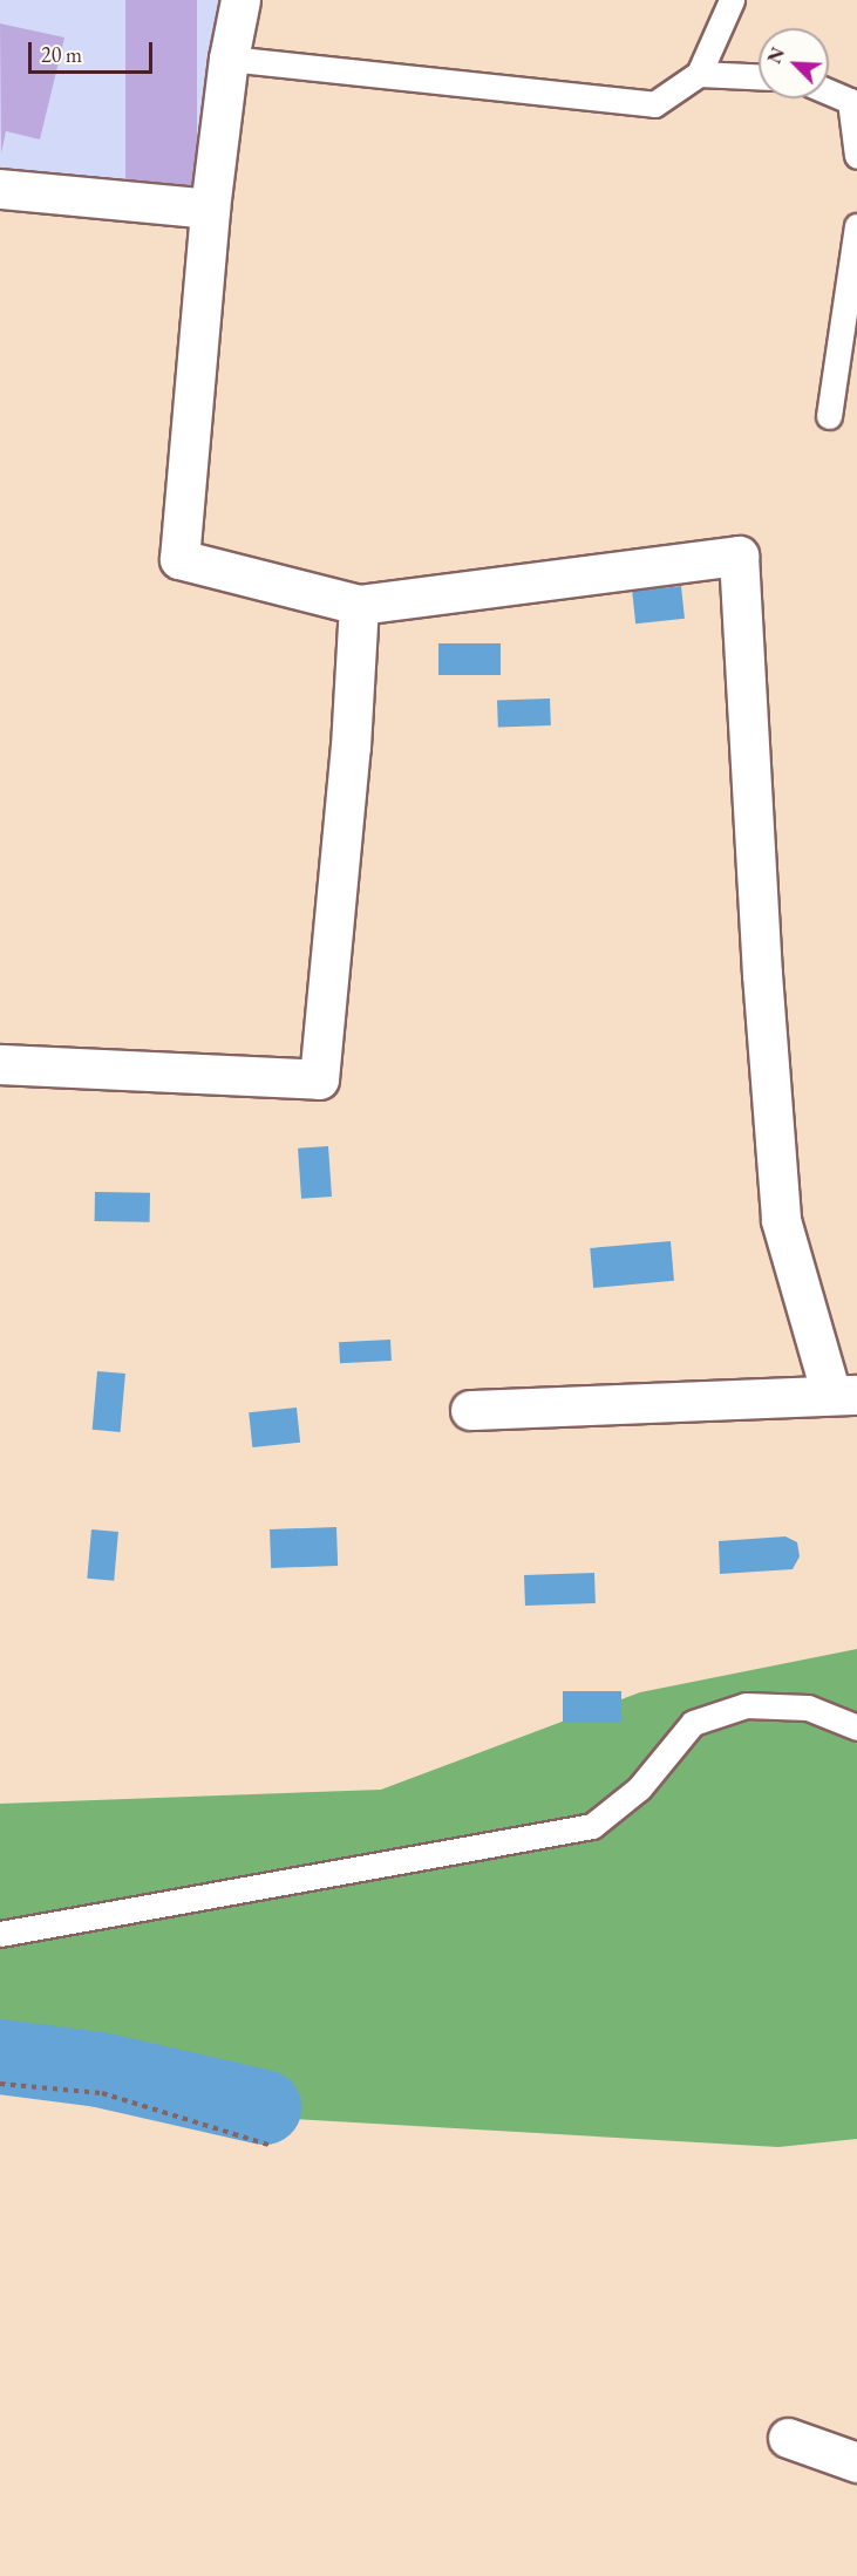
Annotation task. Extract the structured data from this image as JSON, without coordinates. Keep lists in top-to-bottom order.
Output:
{
  "scale_bar": "20 m",
  "north": "top left"
}
